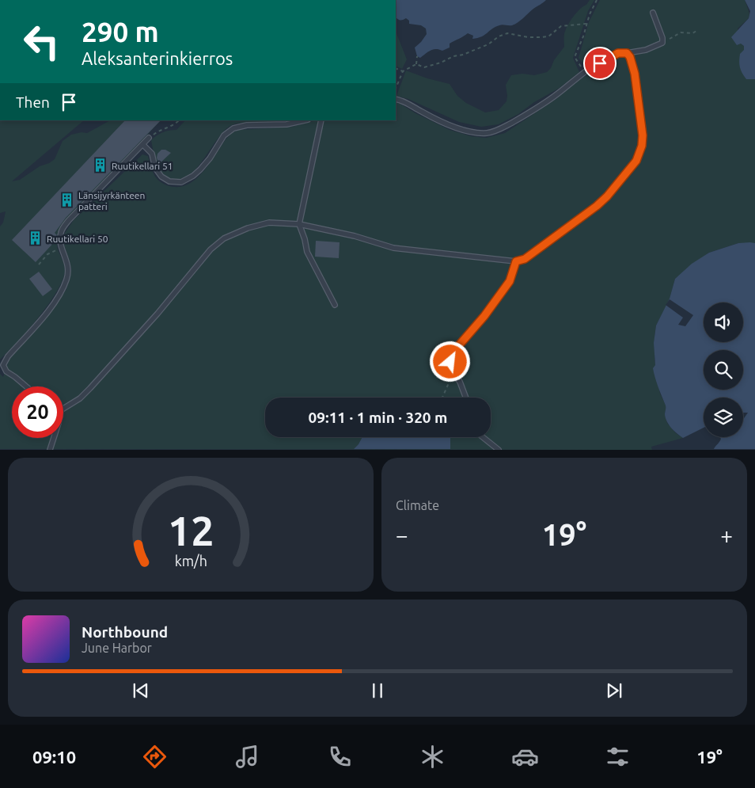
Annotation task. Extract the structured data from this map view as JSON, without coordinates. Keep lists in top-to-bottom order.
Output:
{
  "places": {
    "building": ["Ruutikellari 51", "Länsijyrkänteen patteri", "Ruutikellari 50"]
  },
  "page": {
    "turn": ["290 m", "Aleksanterinkierros"],
    "then": "Then",
    "limit": "20",
    "trip": "09:11 · 1 min · 320 m",
    "tile": "Climate",
    "heat": ["−", "19°", "+"],
    "song": ["Northbound", "June Harbor"],
    "tabs": ["09:10", "19°"],
    "gauge": ["12", "km/h"]
  }
}
